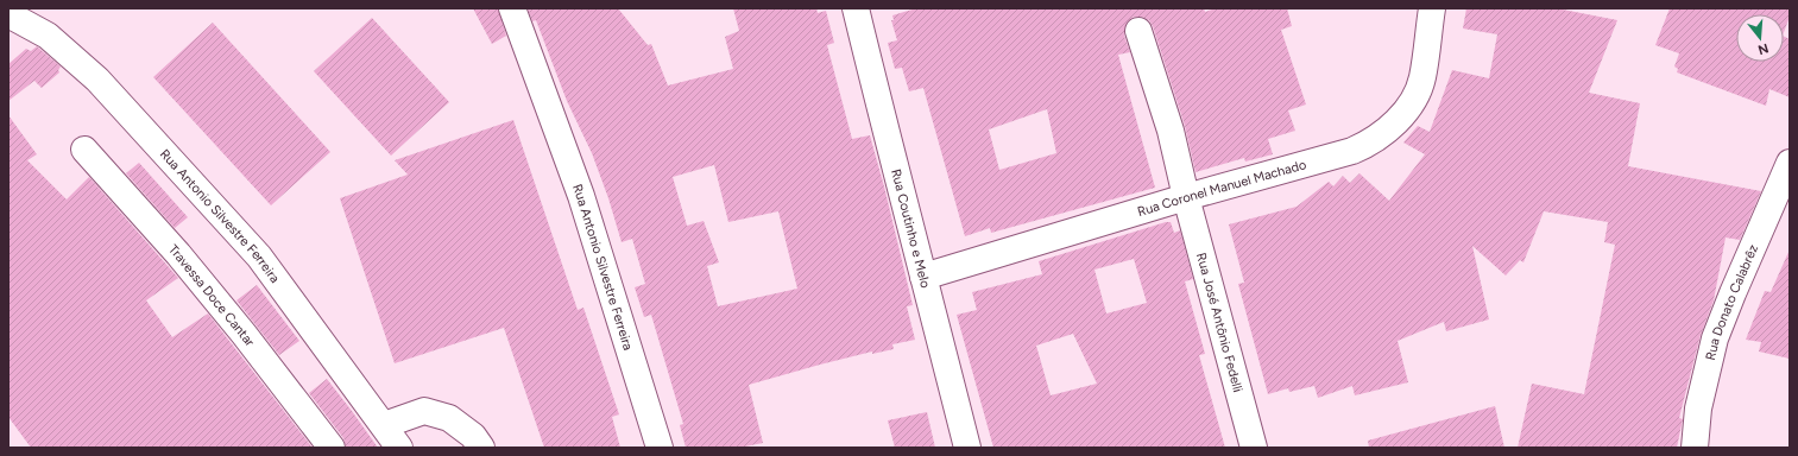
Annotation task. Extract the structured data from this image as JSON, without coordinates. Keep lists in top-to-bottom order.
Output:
{
  "streets": {
    "street": [
      "Rua Coronel Manuel Machado",
      "Rua Antonio Silvestre Ferreira",
      "Rua Coutinho e Melo",
      "Travessa Doce Cantar",
      "Rua Donato Calabrêz",
      "Rua José Antônio Fedelli"
    ]
  },
  "crossings": [
    ["Rua Coronel Manuel Machado", "Rua Coutinho e Melo"],
    ["Rua Coronel Manuel Machado", "Rua José Antônio Fedelli"]
  ],
  "north": "bottom"
}
